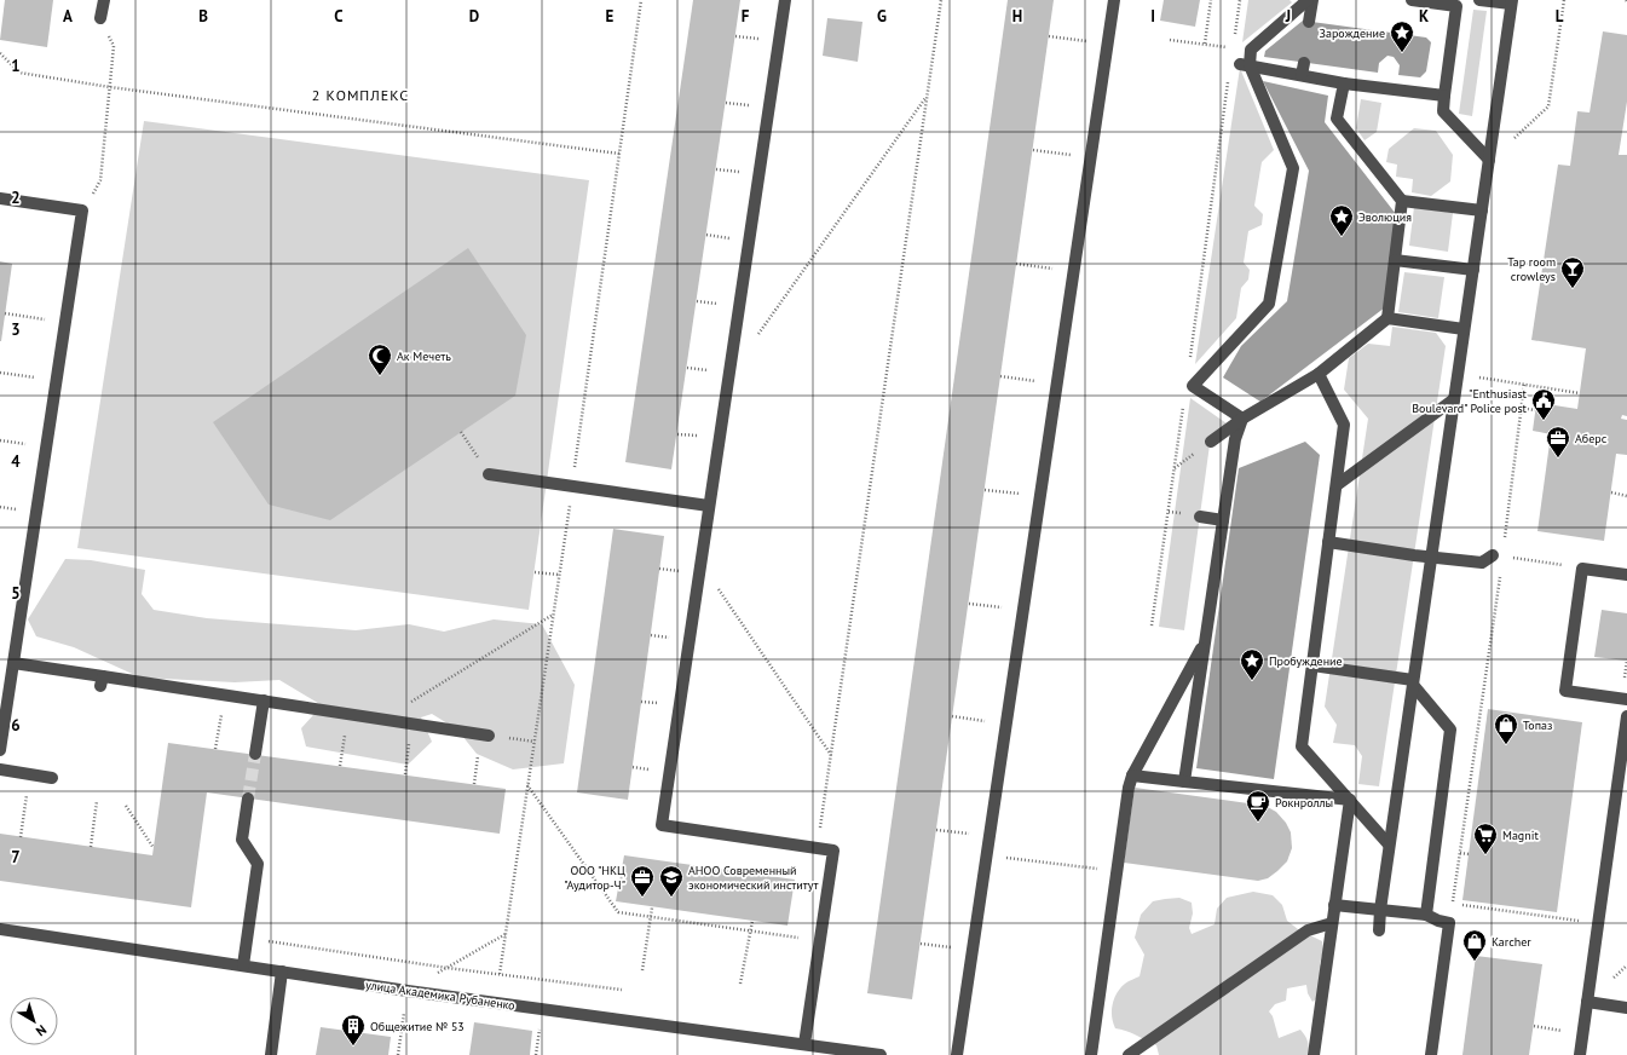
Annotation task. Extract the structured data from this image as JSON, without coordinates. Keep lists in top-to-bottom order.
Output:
{
  "streets": {
    "street": ["улица Академика Рубаненко"]
  },
  "districts": ["2 КОМПЛЕКС"],
  "places": {
    "place": ["Зарождение", "Эволюция", "Пробуждение"],
    "bar": ["Tap room сrowleys"],
    "mosque": ["Ак Мечеть"],
    "public building": ["\"Enthusiast Boulevard\" Police post"],
    "office": ["Аберс", "ООО \"НКЦ \"Аудитор-Ч\""],
    "shop": ["Топаз", "Karcher"],
    "cafe": ["Рокнроллы"],
    "supermarket": ["Magnit"],
    "school or university": ["АНОО Современный экономический институт"],
    "building": ["Общежитие № 53"]
  },
  "north": "bottom right",
  "grid": {
    "columns": [
      "A",
      "B",
      "C",
      "D",
      "E",
      "F",
      "G",
      "H",
      "I",
      "J",
      "K",
      "L"
    ],
    "rows": [
      "1",
      "2",
      "3",
      "4",
      "5",
      "6",
      "7"
    ]
  }
}
